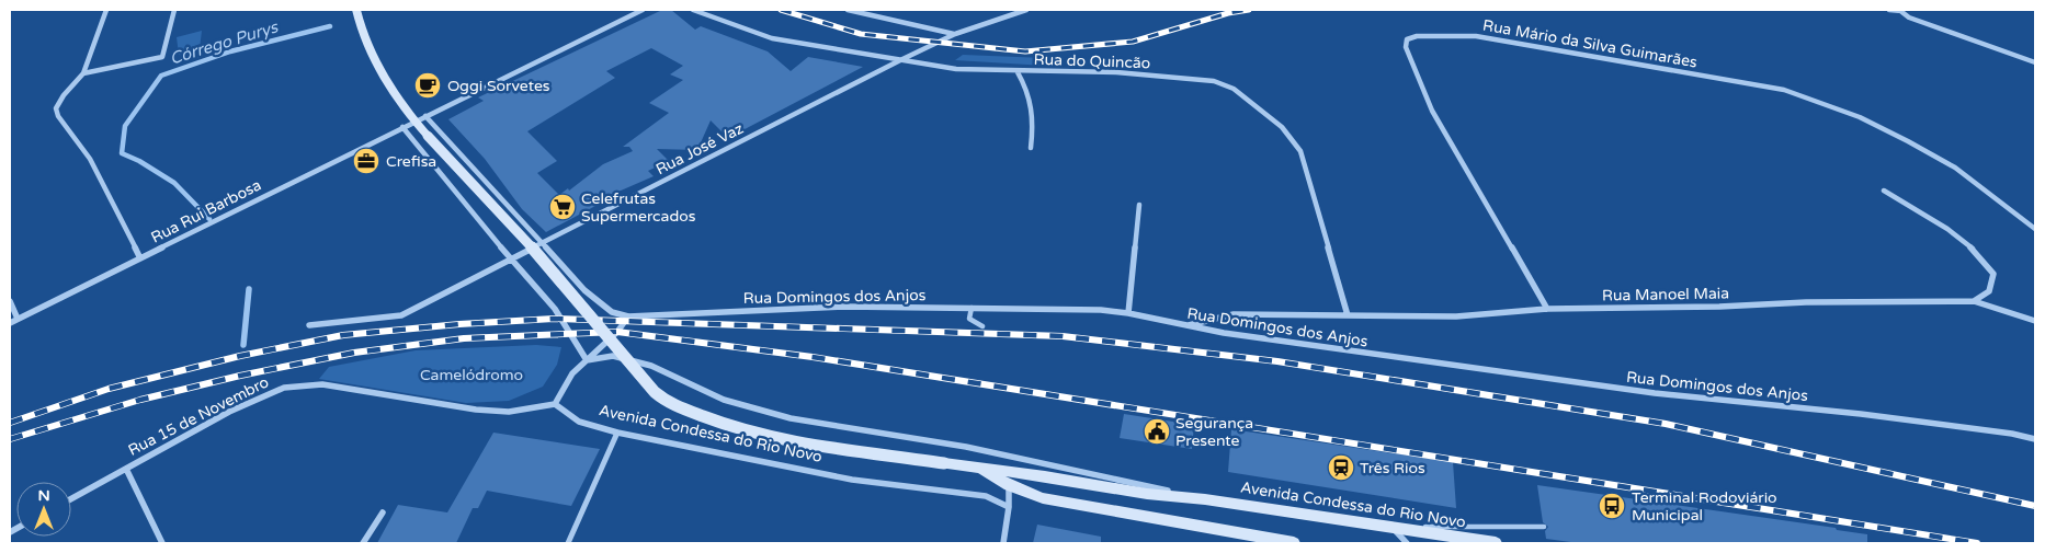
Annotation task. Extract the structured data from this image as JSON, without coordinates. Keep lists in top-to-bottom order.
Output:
{
  "streets": {
    "main road": ["Avenida Condessa do Rio Novo"],
    "street": [
      "Rua Mário da Silva Guimarães",
      "Rua do Quincão",
      "Rua José Vaz",
      "Rua Rui Barbosa",
      "Rua Manoel Maia",
      "Rua Domingos dos Anjos",
      "Rua 15 de Novembro"
    ]
  },
  "crossings": [
    ["Rua Mário da Silva Guimarães", "Rua Manoel Maia"],
    ["Rua do Quincão", "Rua José Vaz"],
    ["Rua do Quincão", "Rua Manoel Maia"],
    ["Rua José Vaz", "Rua Domingos dos Anjos"],
    ["Rua Rui Barbosa", "Avenida Condessa do Rio Novo"],
    ["Rua Manoel Maia", "Rua Domingos dos Anjos"],
    ["Rua 15 de Novembro", "Avenida Condessa do Rio Novo"]
  ],
  "water": ["Córrego Purys"],
  "parks": ["Camelódromo"],
  "places": {
    "cafe": ["Oggi Sorvetes"],
    "office": ["Crefisa"],
    "supermarket": ["Celefrutas Supermercados"],
    "public building": ["Segurança Presente"],
    "station": ["Três Rios"],
    "bus stop": ["Terminal Rodoviário Municipal"]
  },
  "north": "top"
}
